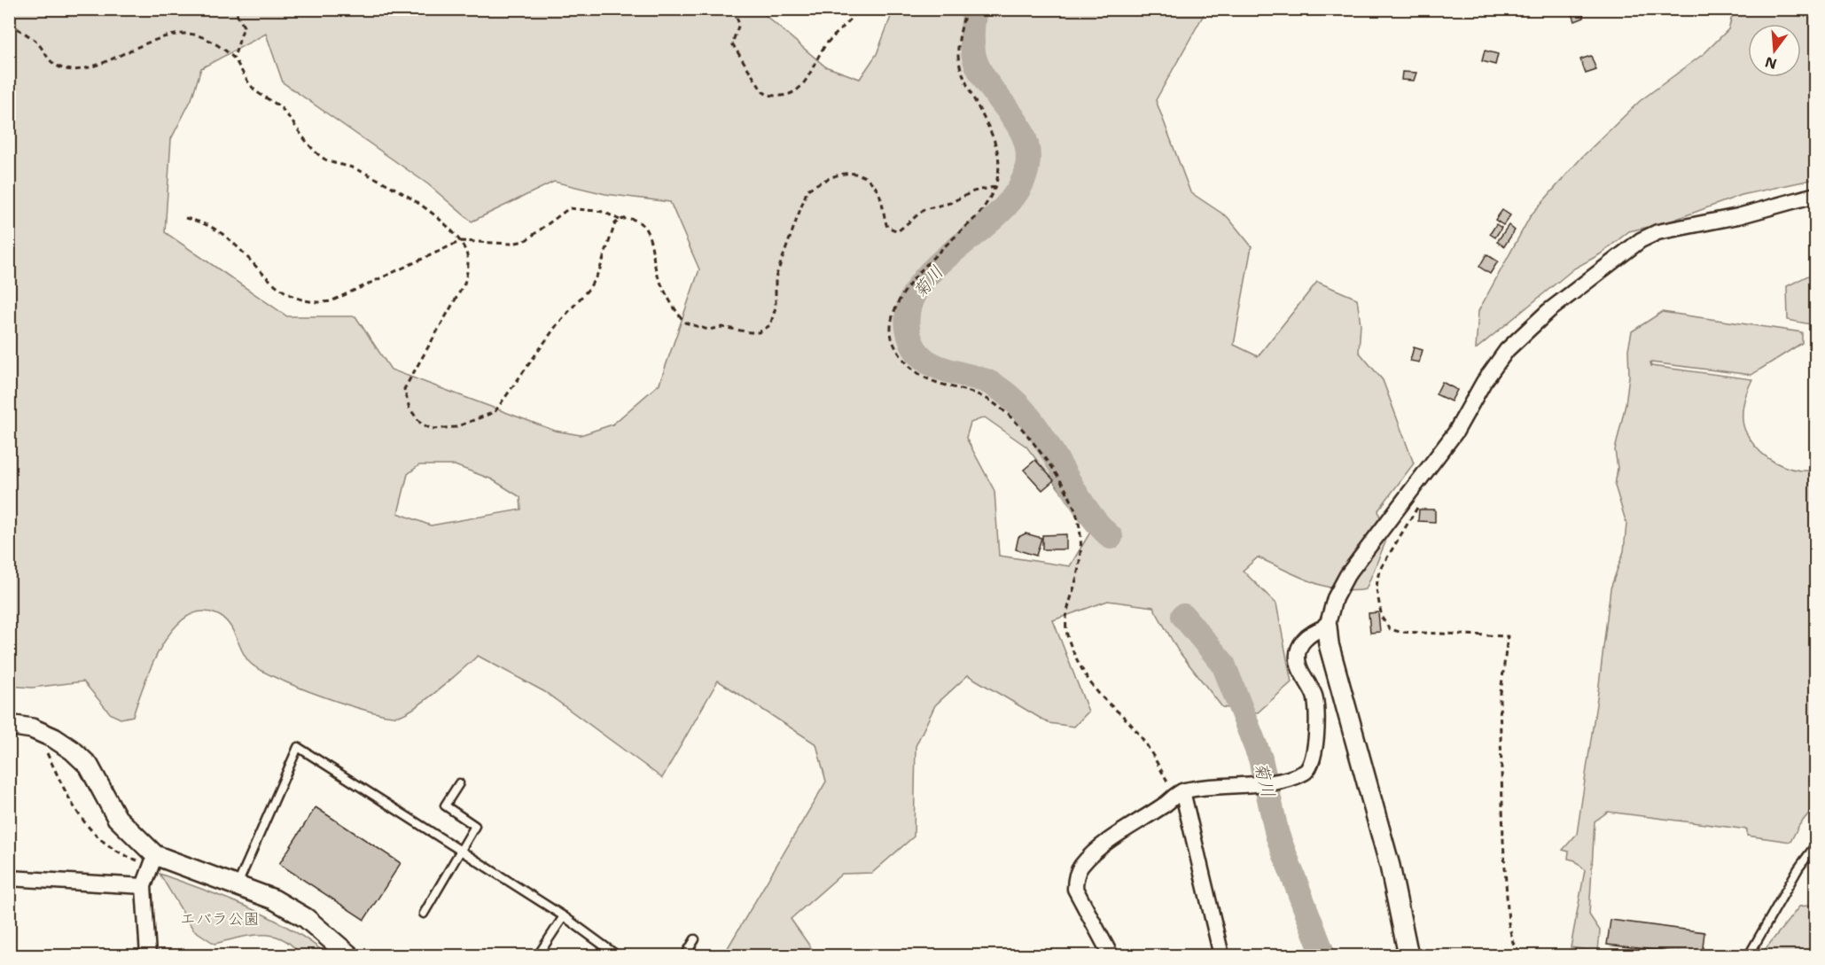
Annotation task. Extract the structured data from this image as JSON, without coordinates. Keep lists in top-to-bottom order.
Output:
{
  "water": ["菊川"],
  "parks": ["エバラ公園"],
  "north": "bottom"
}
